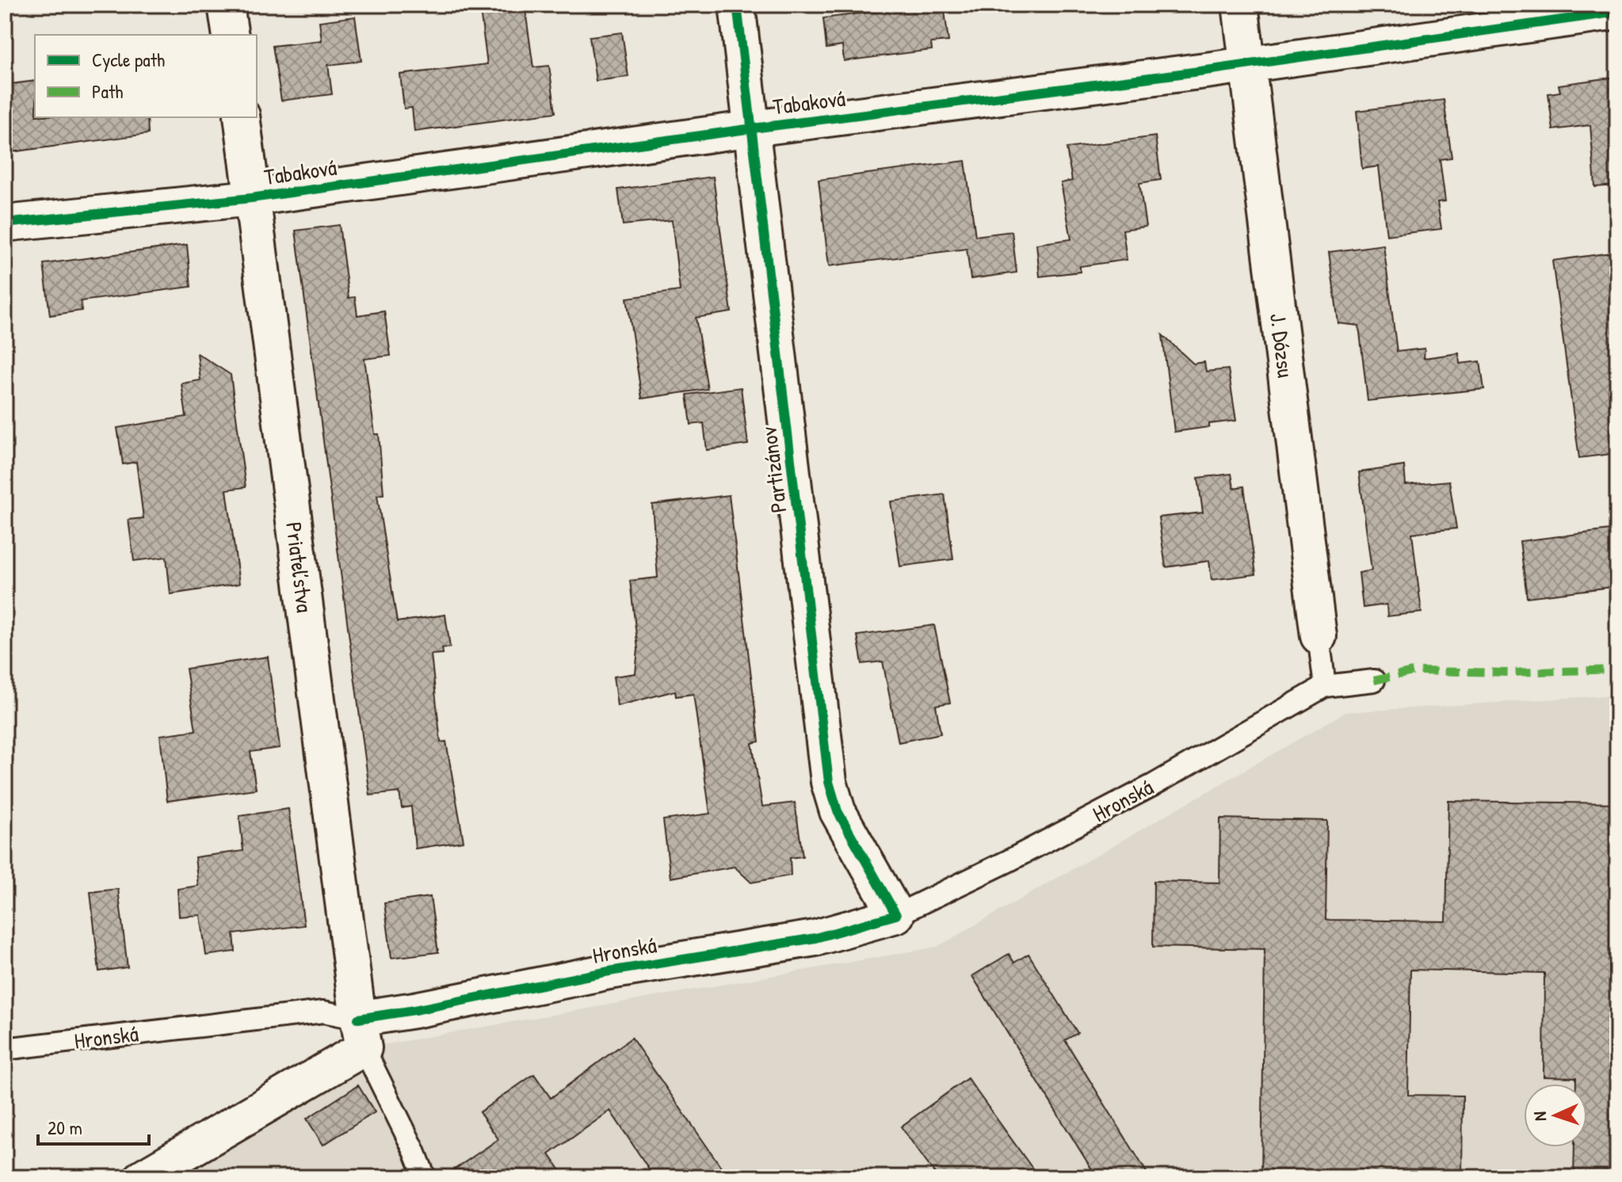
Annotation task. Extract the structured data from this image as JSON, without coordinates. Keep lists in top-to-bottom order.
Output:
{
  "streets": {
    "street": [
      "Tabaková",
      "J. Dózsu",
      "Partizánov",
      "Priateľstva",
      "Hronská"
    ]
  },
  "crossings": [
    ["Tabaková", "J. Dózsu"],
    ["Tabaková", "Partizánov"],
    ["Tabaková", "Priateľstva"],
    ["J. Dózsu", "Hronská"],
    ["Partizánov", "Hronská"],
    ["Priateľstva", "Hronská"]
  ],
  "legend": ["Cycle path", "Path"],
  "scale_bar": "20 m",
  "north": "left"
}
